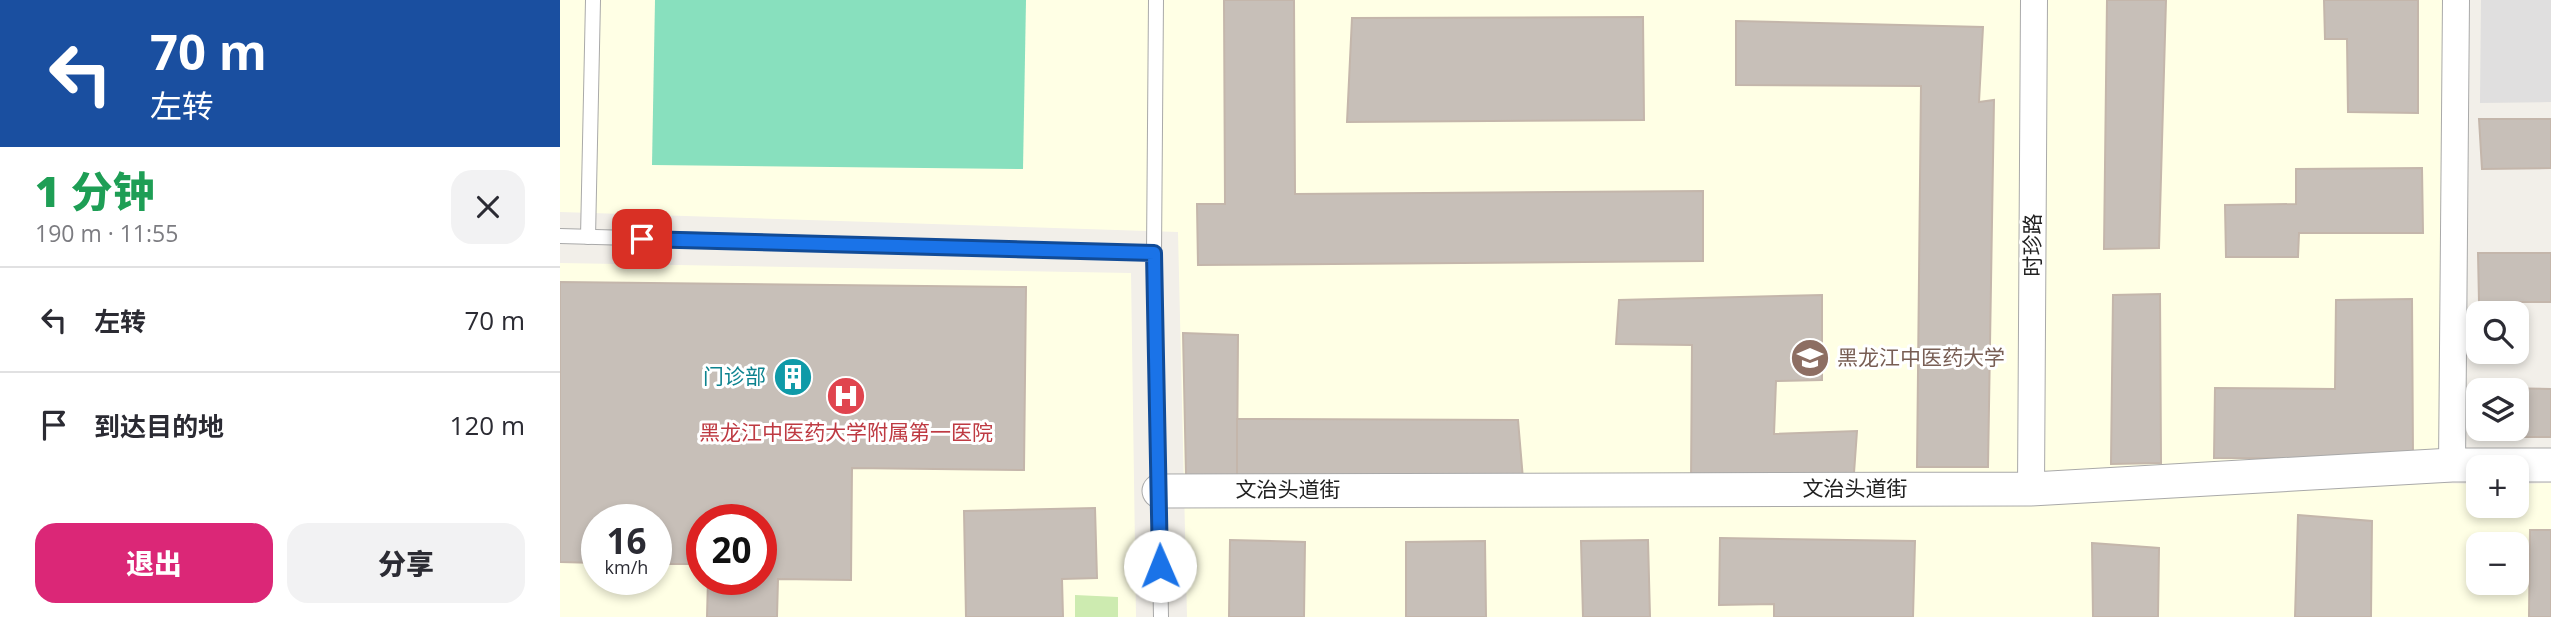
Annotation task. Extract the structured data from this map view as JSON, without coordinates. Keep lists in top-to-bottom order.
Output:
{
  "streets": {
    "street": ["时珍路", "文治头道街"]
  },
  "crossings": [
    ["时珍路", "文治头道街"]
  ],
  "places": {
    "school or university": ["黑龙江中医药大学"],
    "building": ["门诊部"],
    "hospital": ["黑龙江中医药大学附属第一医院"]
  },
  "page": {
    "turn": ["70 m", "左转"],
    "heading": ["1 分钟", "190 m · 11:55"],
    "list": [
      {
        "name": "左转",
        "value": "70 m"
      },
      {
        "name": "到达目的地",
        "value": "120 m"
      }
    ],
    "map_buttons": ["+", "−"],
    "speed": "16 km/h",
    "limit": "20",
    "buttons": ["退出", "分享"]
  }
}
